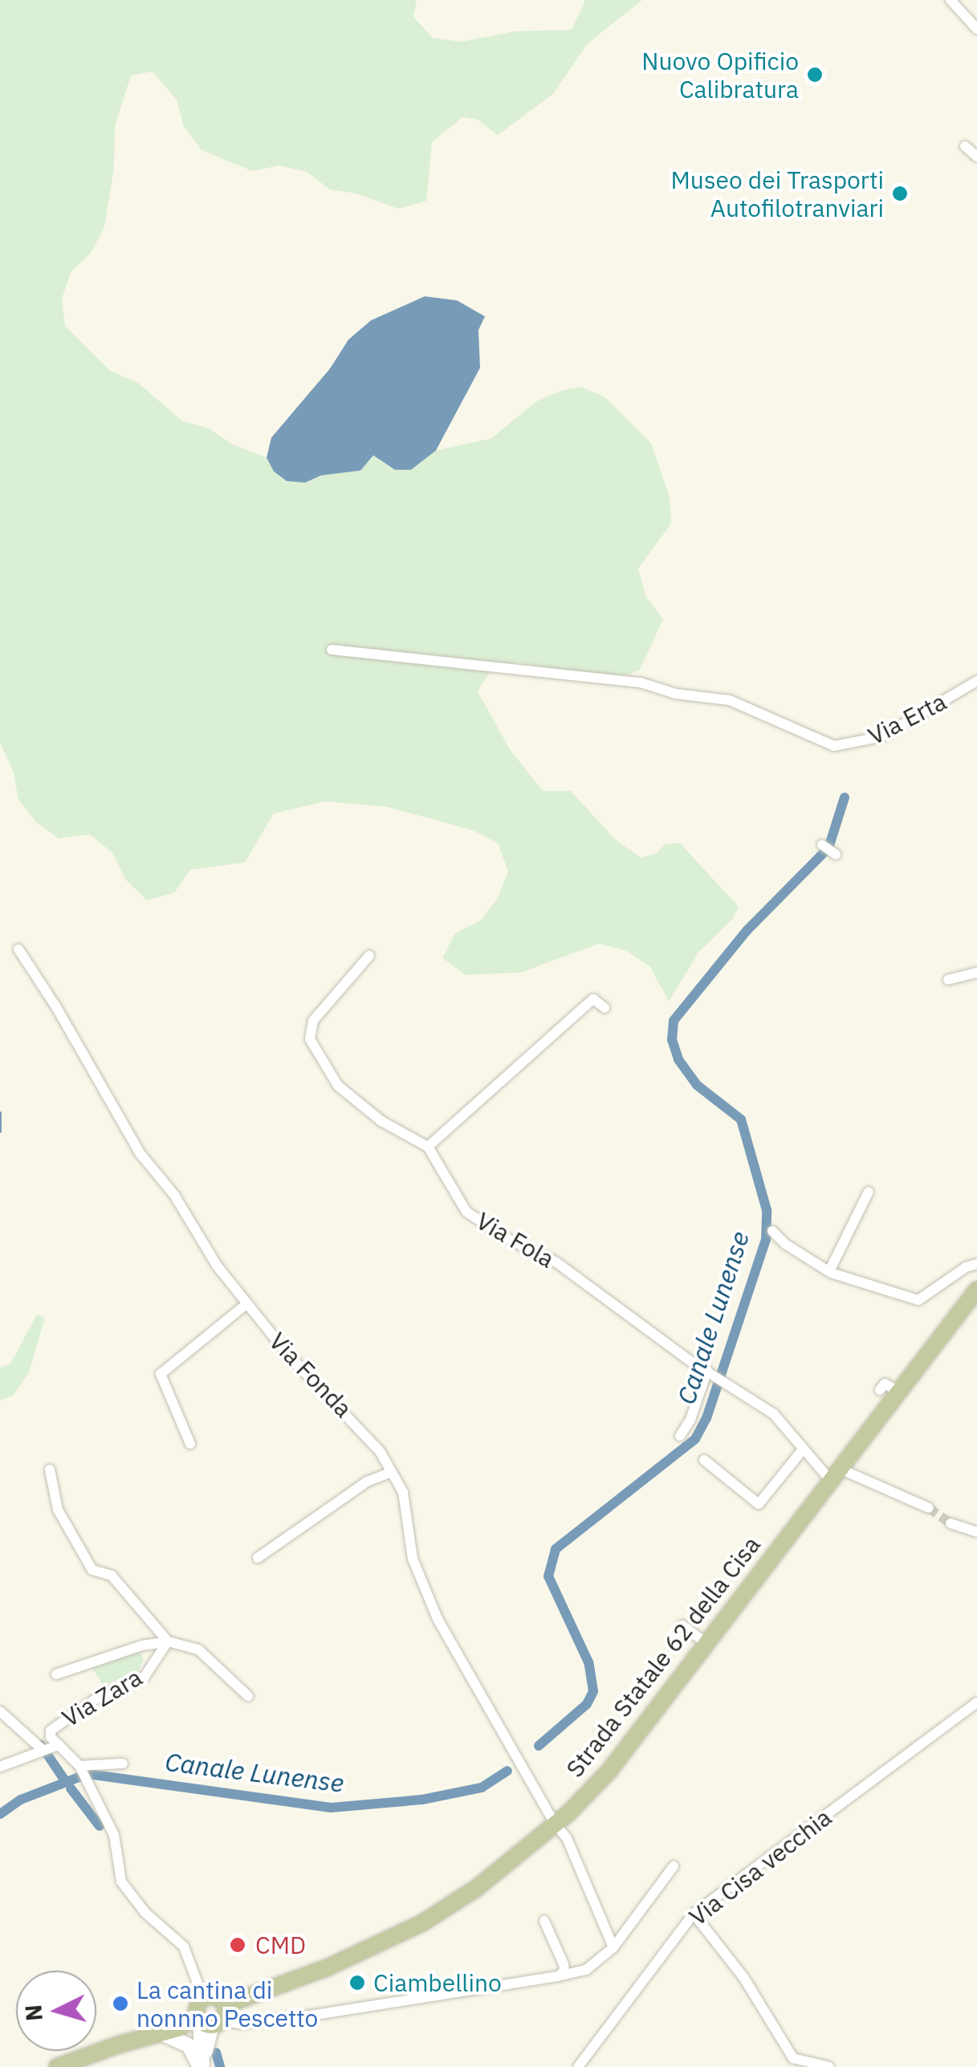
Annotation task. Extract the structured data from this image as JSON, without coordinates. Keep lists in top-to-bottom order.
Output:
{
  "streets": {
    "main road": ["Strada Statale 62 della Cisa"],
    "street": [
      "Via Erta",
      "Via Fola",
      "Via Fonda",
      "Via Zara",
      "Via Cisa vecchia"
    ]
  },
  "crossings": [
    ["Via Fola", "Strada Statale 62 della Cisa"],
    ["Via Fonda", "Strada Statale 62 della Cisa"]
  ],
  "water": ["Canale Lunense"],
  "places": [
    "Nuovo Opificio Calibratura",
    "Museo dei Trasporti Autofilotranviari",
    "CMD",
    "Ciambellino",
    "La cantina di nonnno Pescetto"
  ],
  "north": "left"
}
